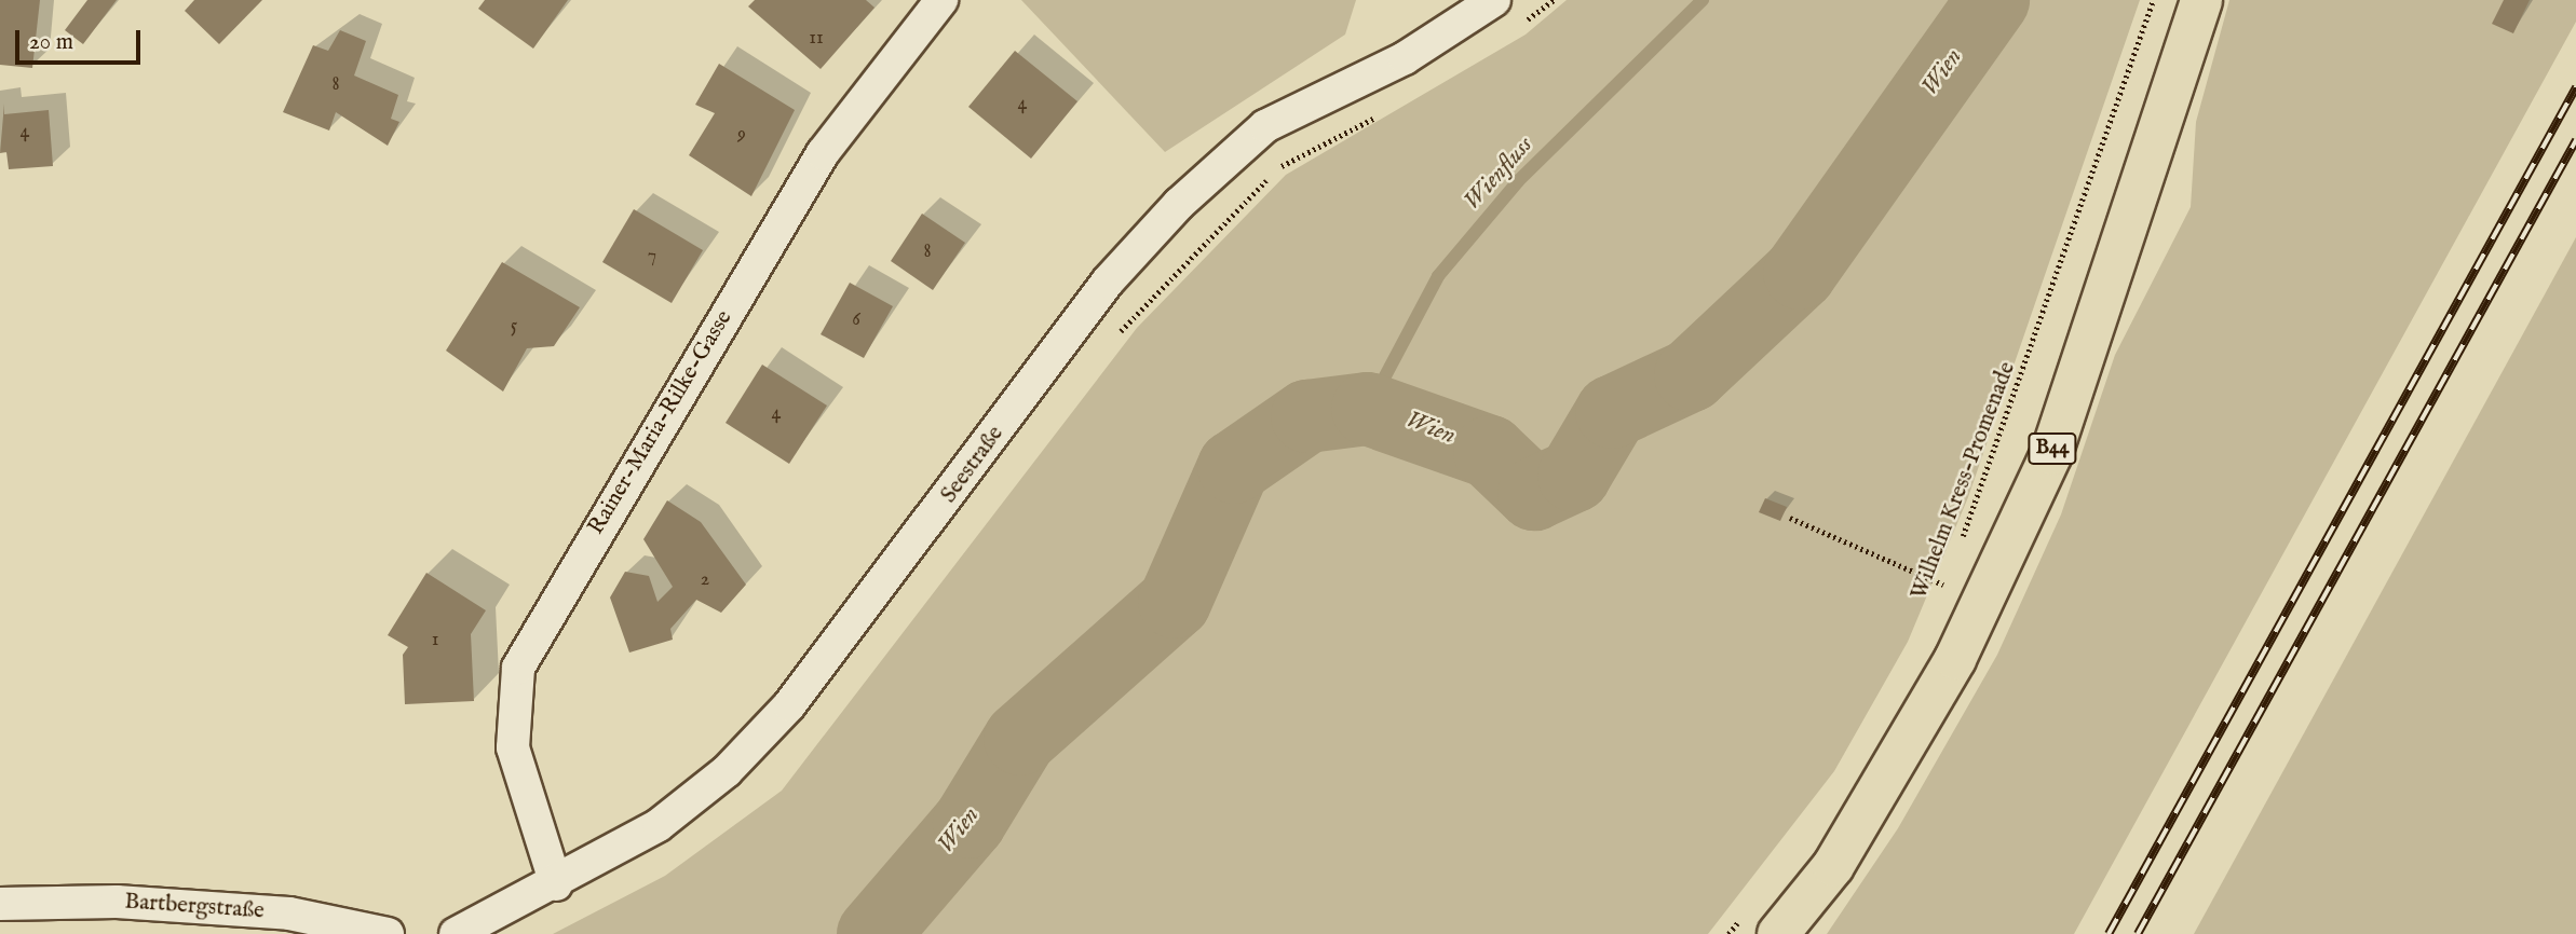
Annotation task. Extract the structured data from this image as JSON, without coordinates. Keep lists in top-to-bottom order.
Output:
{
  "streets": {
    "main road": ["B44"],
    "street": ["Rainer-Maria-Rilke-Gasse", "Seestraße", "Bartbergstraße"],
    "path": ["Wilhelm Kress-Promenade"]
  },
  "crossings": [
    ["Rainer-Maria-Rilke-Gasse", "Seestraße"]
  ],
  "water": ["Wien", "Wienfluss"],
  "house_numbers": [
    "11",
    "8",
    "4",
    "4",
    "9",
    "8",
    "7",
    "6",
    "5",
    "4",
    "2",
    "1"
  ],
  "scale_bar": "20 m"
}
